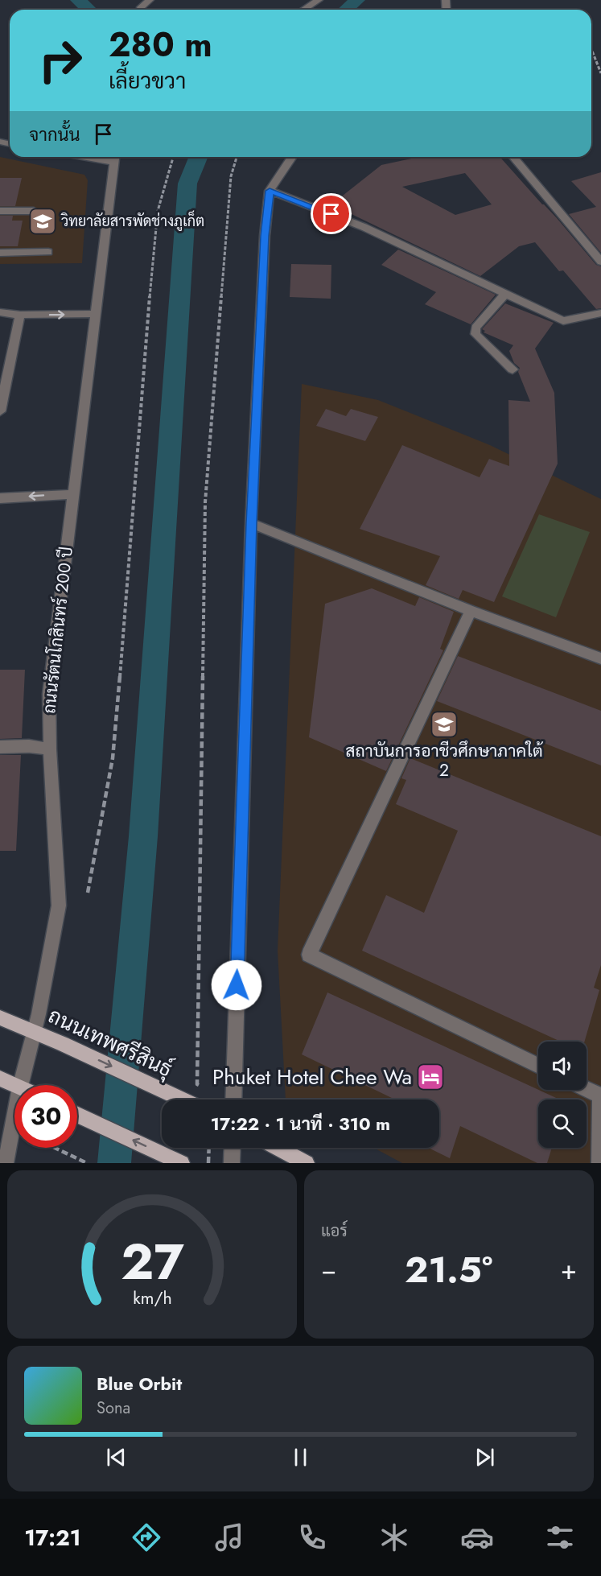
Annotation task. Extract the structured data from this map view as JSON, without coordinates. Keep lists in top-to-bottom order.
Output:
{
  "streets": {
    "main road": ["ถนนเทพศรีสินธุ์"],
    "street": ["ถนนรัตนโกสินทร์ 200 ปี"]
  },
  "crossings": [
    ["ถนนรัตนโกสินทร์ 200 ปี", "ถนนเทพศรีสินธุ์"]
  ],
  "places": {
    "school or university": ["วิทยาลัยสารพัดช่างภูเก็ต", "สถาบันการอาชีวศึกษาภาคใต้ 2"],
    "hotel": ["Phuket Hotel Chee Wa"]
  },
  "page": {
    "turn": ["280 m", "เลี้ยวขวา"],
    "then": "จากนั้น",
    "limit": "30",
    "trip": "17:22 · 1 นาที · 310 m",
    "tile": "แอร์",
    "heat": ["−", "21.5°", "+"],
    "song": ["Blue Orbit", "Sona"],
    "tabs": "17:21",
    "gauge": ["27", "km/h"]
  }
}
